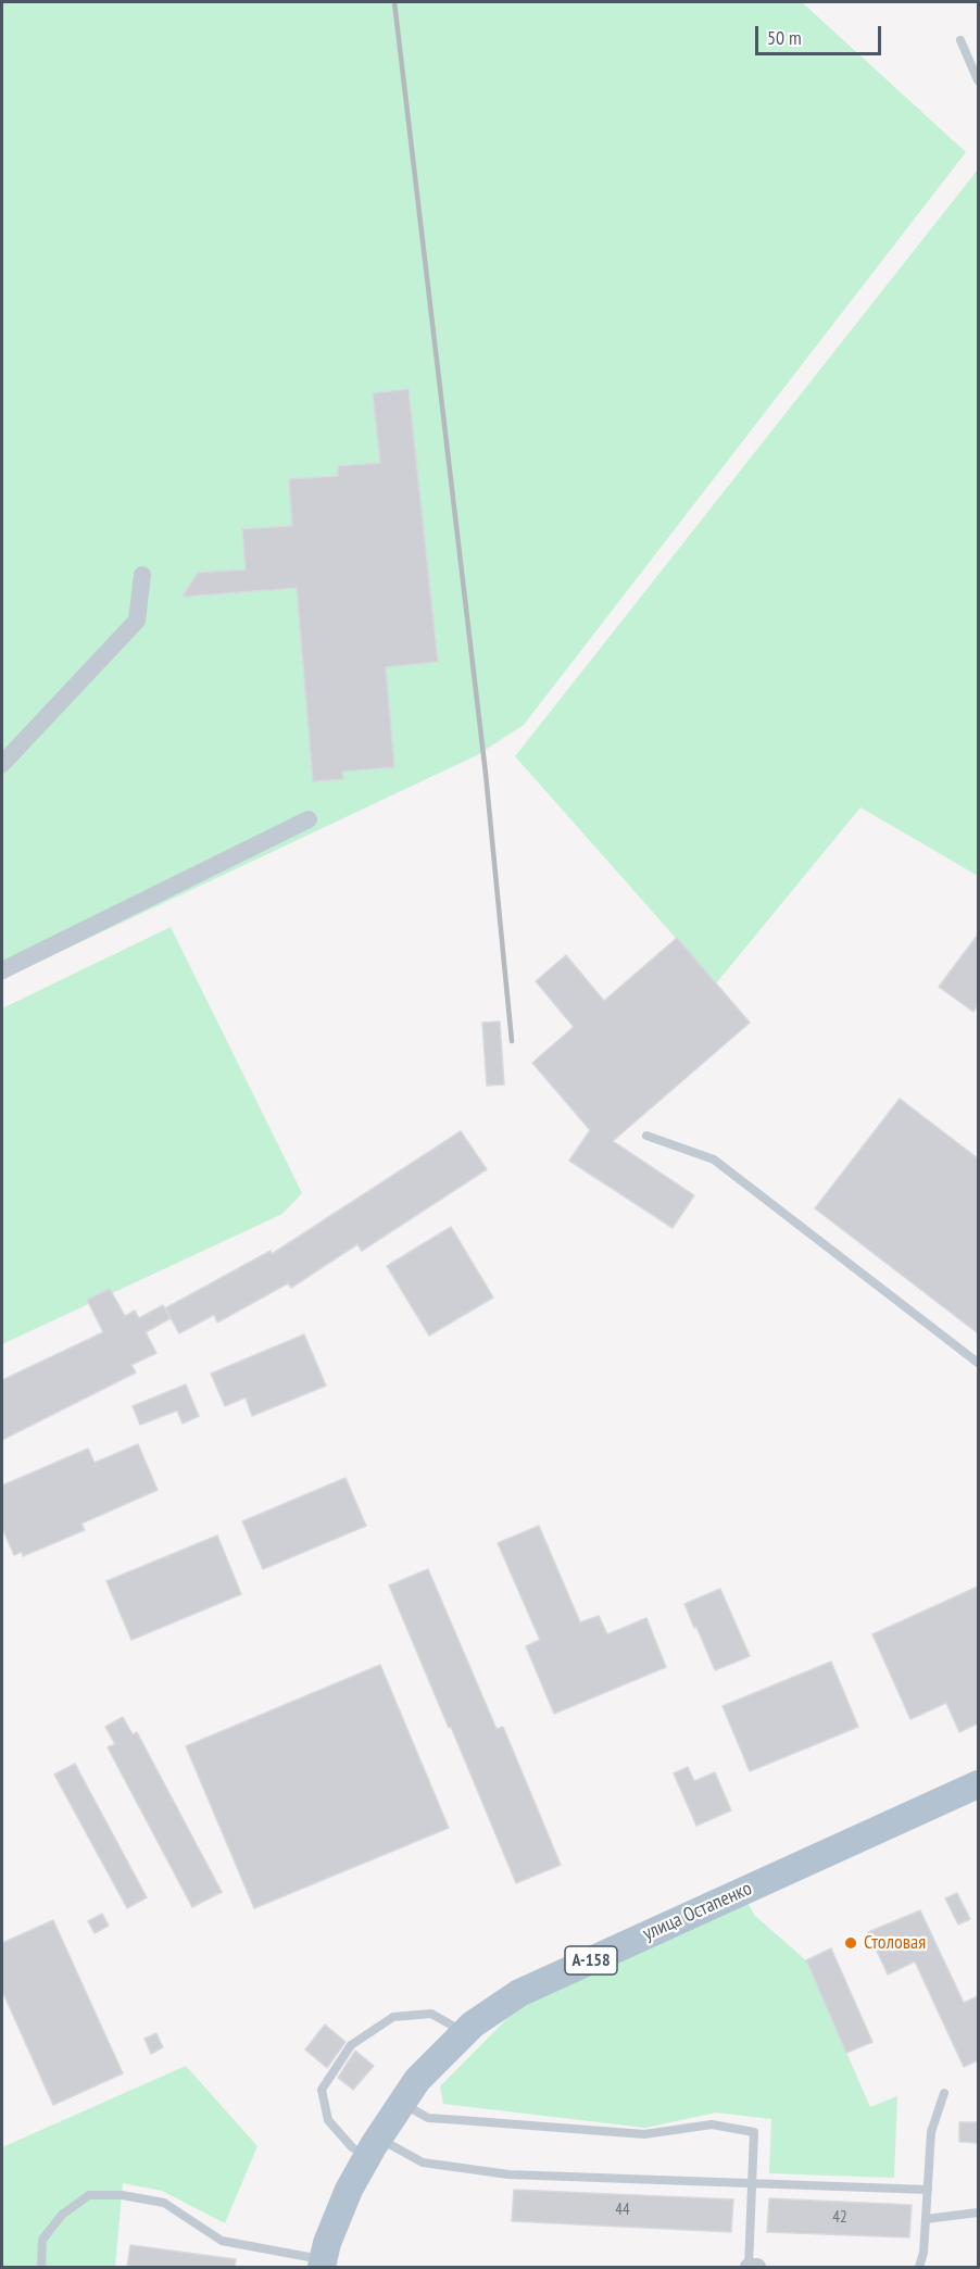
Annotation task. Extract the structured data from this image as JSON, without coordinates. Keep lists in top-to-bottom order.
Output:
{
  "streets": {
    "main road": ["улица Остапенко", "А-158"]
  },
  "places": ["Столовая"],
  "house_numbers": ["44", "42"],
  "scale_bar": "50 m"
}
